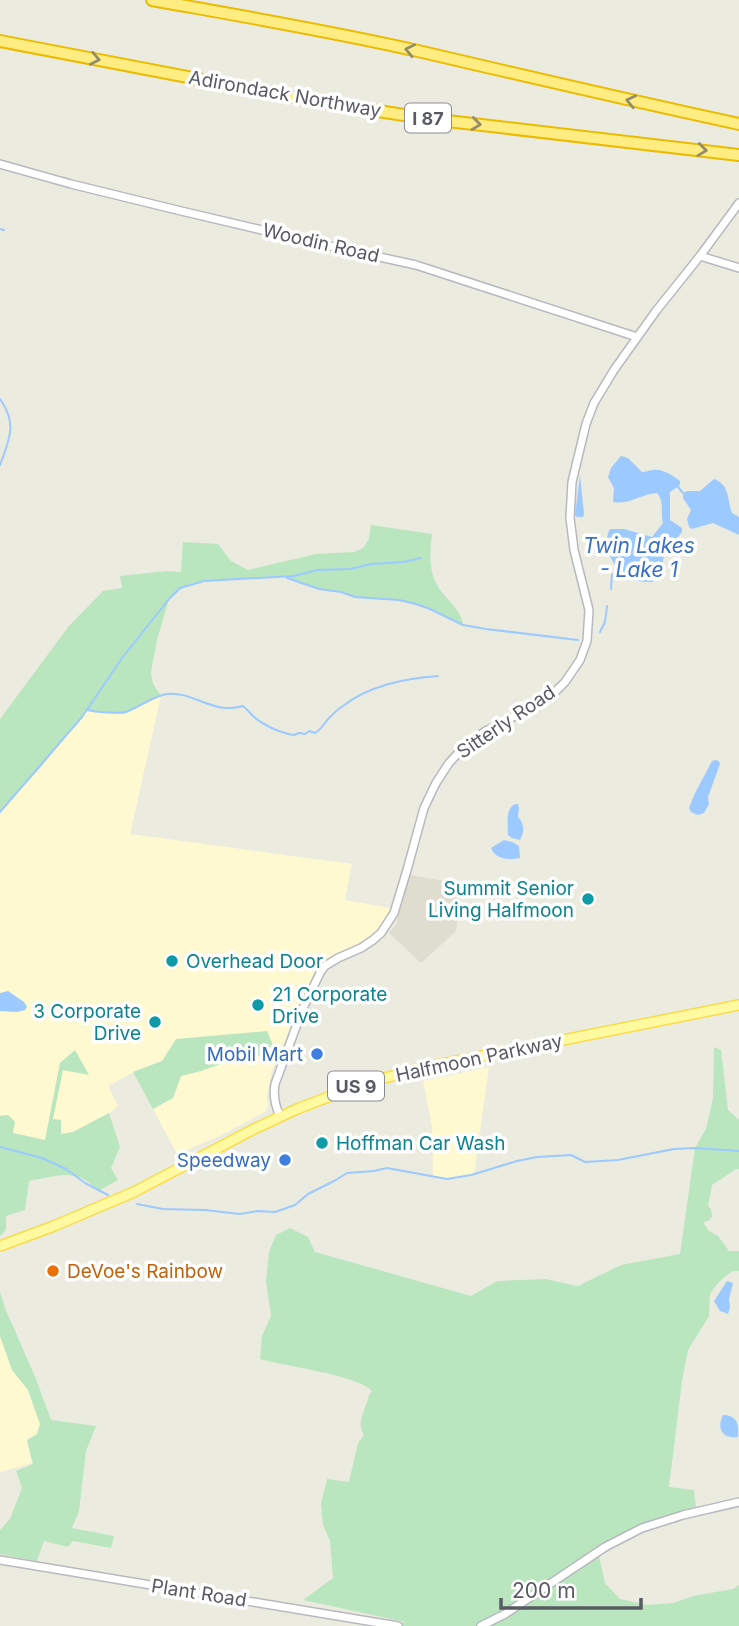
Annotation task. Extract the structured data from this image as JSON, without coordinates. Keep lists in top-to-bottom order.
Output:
{
  "streets": {
    "highway": ["Adirondack Northway", "I 87"],
    "main road": ["Halfmoon Parkway", "US 9"],
    "street": ["Woodin Road", "Sitterly Road", "Plant Road"]
  },
  "crossings": [
    ["Woodin Road", "Sitterly Road"],
    ["Sitterly Road", "Halfmoon Parkway"]
  ],
  "water": ["Twin Lakes - Lake 1"],
  "places": [
    "Summit Senior Living Halfmoon",
    "Overhead Door",
    "21 Corporate Drive",
    "3 Corporate Drive",
    "Mobil Mart",
    "Hoffman Car Wash",
    "Speedway",
    "DeVoe's Rainbow"
  ],
  "scale_bar": "200 m"
}
